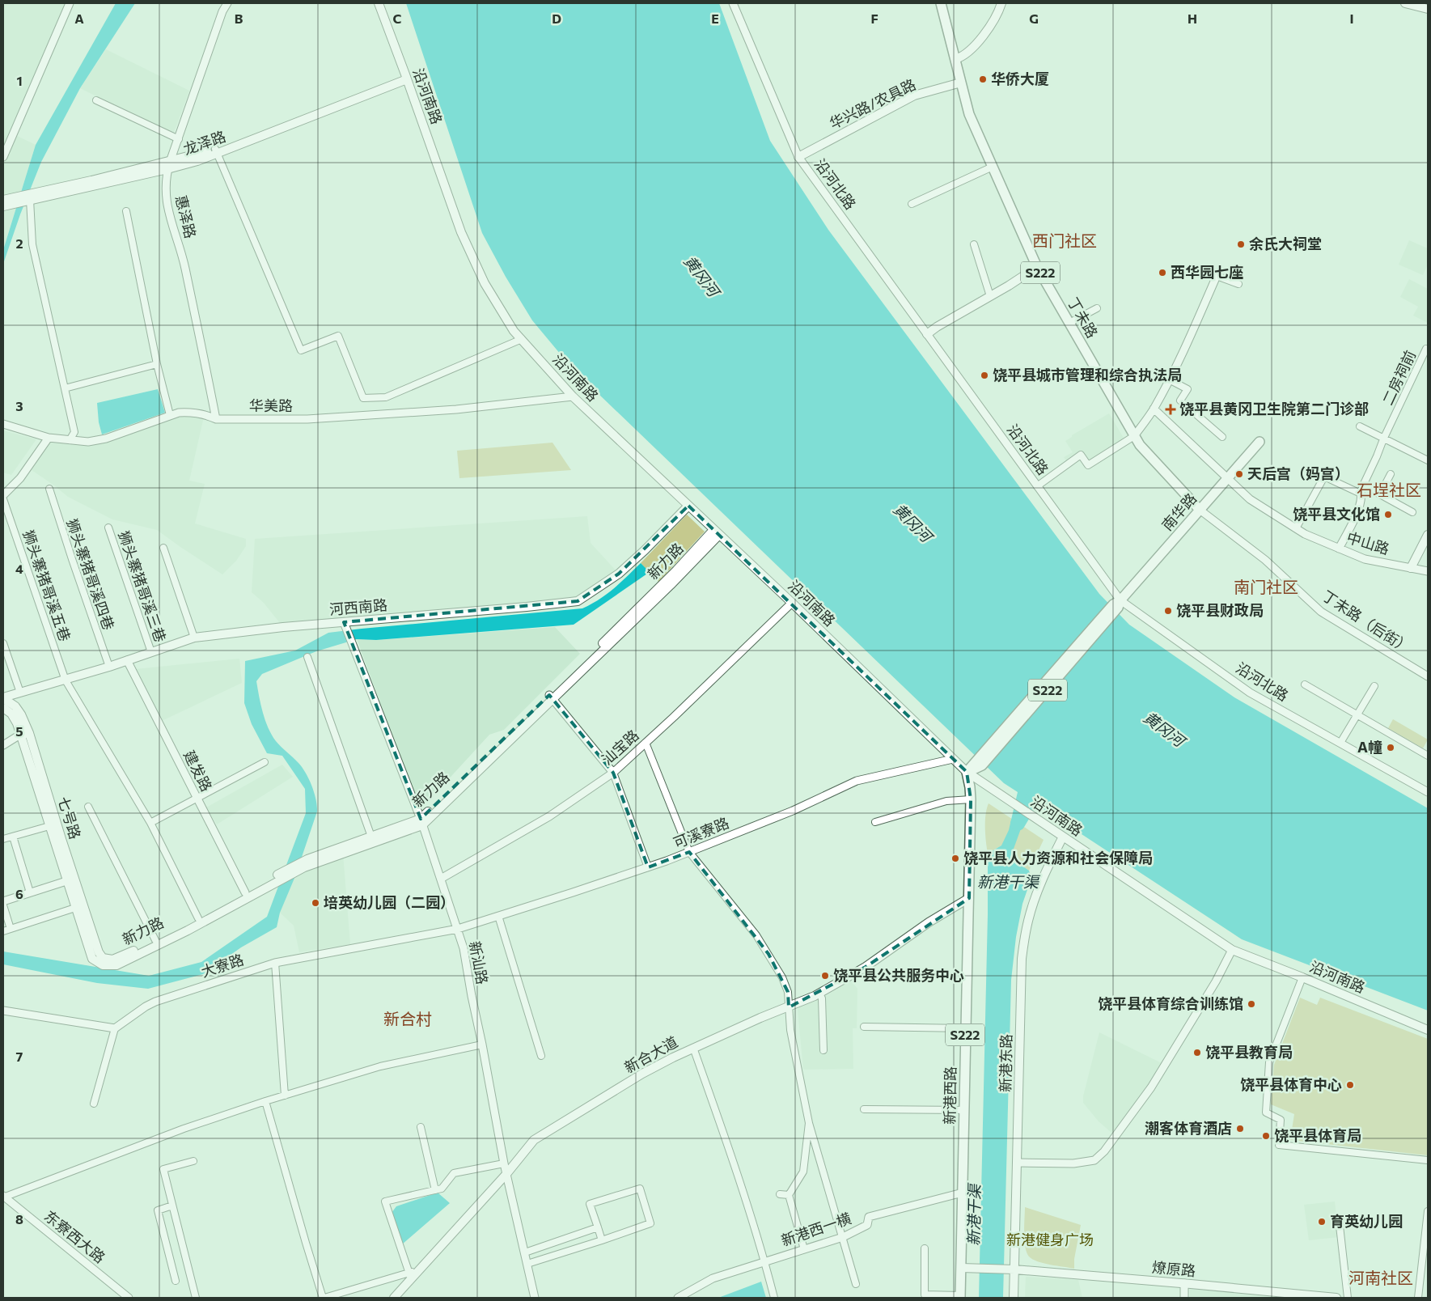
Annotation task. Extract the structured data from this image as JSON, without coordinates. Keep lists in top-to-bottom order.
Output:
{
  "streets": {
    "main road": [
      "沿河南路",
      "华兴路/农具路",
      "龙泽路",
      "S222",
      "丁未路",
      "南华路",
      "新力路",
      "河西南路",
      "七号路",
      "新合大道",
      "新港东路",
      "新港西路",
      "燎原路"
    ],
    "street": [
      "沿河北路",
      "惠泽路",
      "二房祠前",
      "华美路",
      "中山路",
      "狮头寨猪哥溪四巷",
      "狮头寨猪哥溪五巷",
      "狮头寨猪哥溪三巷",
      "丁未路（后街）",
      "汕宝路",
      "建发路",
      "可溪寮路",
      "新汕路",
      "大寮路",
      "新港西一横",
      "东寮西大路"
    ]
  },
  "crossings": [
    ["沿河南路", "龙泽路"],
    ["沿河南路", "S222"],
    ["沿河南路", "华美路"],
    ["沿河南路", "新力路"],
    ["沿河南路", "河西南路"],
    ["沿河南路", "汕宝路"],
    ["沿河南路", "可溪寮路"],
    ["沿河南路", "新港东路"],
    ["沿河南路", "新港西路"],
    ["华兴路/农具路", "沿河北路"],
    ["华兴路/农具路", "丁未路"],
    ["龙泽路", "惠泽路"],
    ["沿河北路", "S222"],
    ["沿河北路", "南华路"],
    ["惠泽路", "华美路"],
    ["S222", "南华路"],
    ["S222", "新港西路"],
    ["丁未路", "南华路"],
    ["丁未路", "丁未路（后街）"],
    ["南华路", "中山路"],
    ["南华路", "丁未路（后街）"],
    ["新力路", "狮头寨猪哥溪五巷"],
    ["新力路", "建发路"],
    ["新力路", "七号路"],
    ["新力路", "新汕路"],
    ["狮头寨猪哥溪四巷", "河西南路"],
    ["狮头寨猪哥溪五巷", "河西南路"],
    ["狮头寨猪哥溪三巷", "河西南路"],
    ["河西南路", "建发路"],
    ["河西南路", "七号路"],
    ["河西南路", "新汕路"],
    ["汕宝路", "新汕路"],
    ["可溪寮路", "新汕路"],
    ["可溪寮路", "大寮路"],
    ["新汕路", "大寮路"],
    ["新汕路", "新合大道"],
    ["新合大道", "新港西路"],
    ["新港东路", "燎原路"],
    ["新港西路", "新港西一横"],
    ["新港西路", "燎原路"]
  ],
  "districts": [
    "西门社区",
    "石埕社区",
    "南门社区",
    "新合村",
    "河南社区"
  ],
  "water": ["黄冈河", "新港干渠"],
  "parks": ["新港健身广场"],
  "places": {
    "other": [
      "华侨大厦",
      "余氏大祠堂",
      "西华园七座",
      "饶平县城市管理和综合执法局",
      "天后宫（妈宫）",
      "饶平县文化馆",
      "饶平县财政局",
      "A幢",
      "饶平县人力资源和社会保障局",
      "培英幼儿园（二园）",
      "饶平县公共服务中心",
      "饶平县体育综合训练馆",
      "饶平县教育局",
      "饶平县体育中心",
      "潮客体育酒店",
      "饶平县体育局",
      "育英幼儿园"
    ],
    "health": ["饶平县黄冈卫生院第二门诊部"]
  },
  "grid": {
    "columns": [
      "A",
      "B",
      "C",
      "D",
      "E",
      "F",
      "G",
      "H",
      "I"
    ],
    "rows": [
      "1",
      "2",
      "3",
      "4",
      "5",
      "6",
      "7",
      "8"
    ]
  }
}
